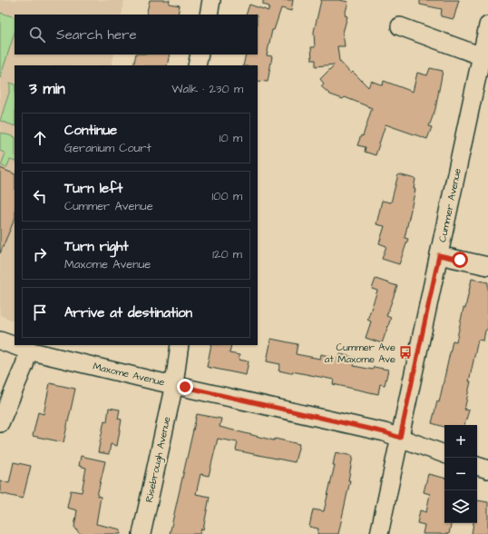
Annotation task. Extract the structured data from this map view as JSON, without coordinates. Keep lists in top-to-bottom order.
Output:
{
  "streets": {
    "street": ["Cummer Avenue", "Maxome Avenue", "Risebrough Avenue"]
  },
  "crossings": [
    ["Cummer Avenue", "Maxome Avenue"],
    ["Maxome Avenue", "Risebrough Avenue"]
  ],
  "places": {
    "bus stop": ["Cummer Ave at Maxome Ave"]
  },
  "page": {
    "search": "Search here",
    "heading": ["3 min", "Walk · 230 m"],
    "list": [
      ["Continue", "Geranium Court", "10 m"],
      ["Turn left", "Cummer Avenue", "100 m"],
      ["Turn right", "Maxome Avenue", "120 m"],
      "Arrive at destination"
    ],
    "map_buttons": ["+", "−"]
  }
}
